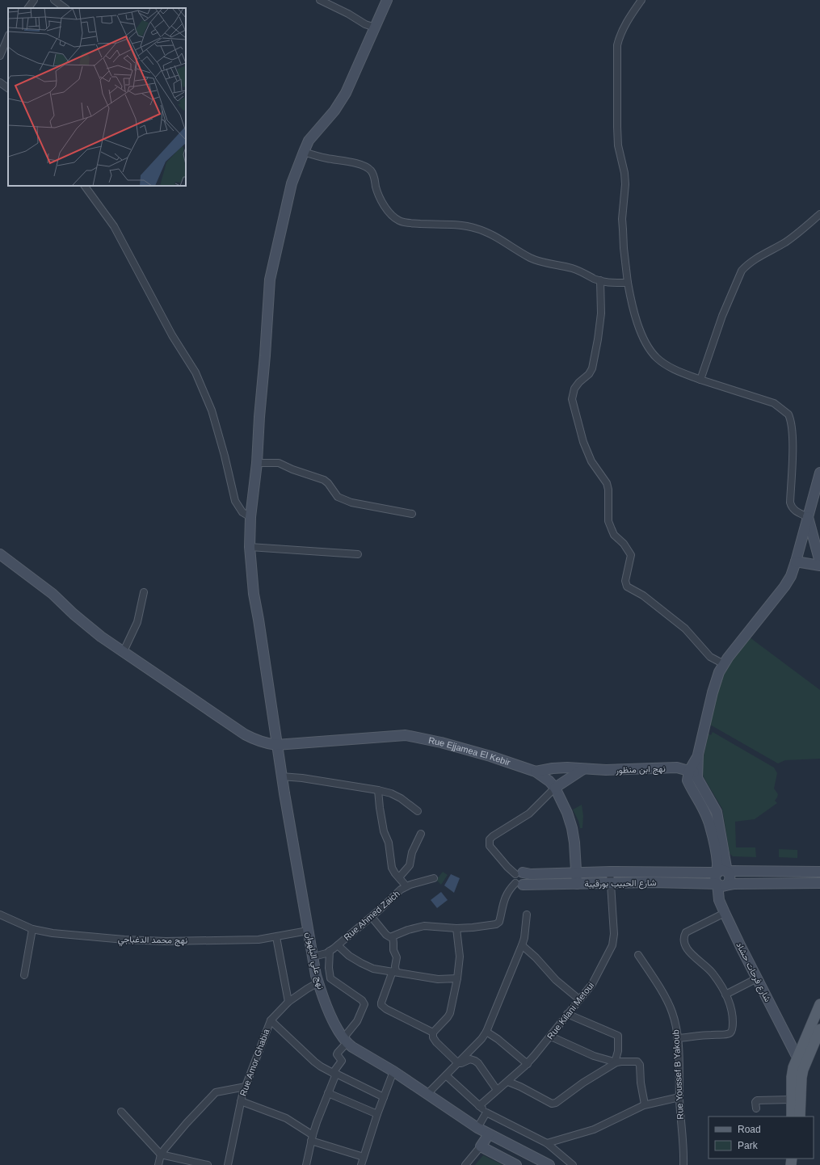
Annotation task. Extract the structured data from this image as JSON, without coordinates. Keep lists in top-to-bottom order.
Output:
{
  "streets": {
    "street": [
      "Rue Ejjamea El Kebir",
      "نهج ابن منظور",
      "شارع الحبيب بورقيبة",
      "Rue Ahmed Zaich",
      "نهج محمد الدغباجي",
      "نهج علي البلهوان",
      "شارع فرحات حشاد",
      "Rue Kilani Metoui",
      "Rue Amor Ghabia",
      "Rue Youssef B Yakoub"
    ]
  },
  "crossings": [
    ["Rue Ejjamea El Kebir", "نهج ابن منظور"],
    ["Rue Ejjamea El Kebir", "شارع الحبيب بورقيبة"],
    ["Rue Ejjamea El Kebir", "نهج علي البلهوان"],
    ["شارع الحبيب بورقيبة", "شارع فرحات حشاد"],
    ["شارع الحبيب بورقيبة", "Rue Kilani Metoui"],
    ["Rue Ahmed Zaich", "نهج علي البلهوان"],
    ["نهج محمد الدغباجي", "نهج علي البلهوان"],
    ["نهج علي البلهوان", "Rue Amor Ghabia"]
  ],
  "legend": ["Road", "Park"]
}
